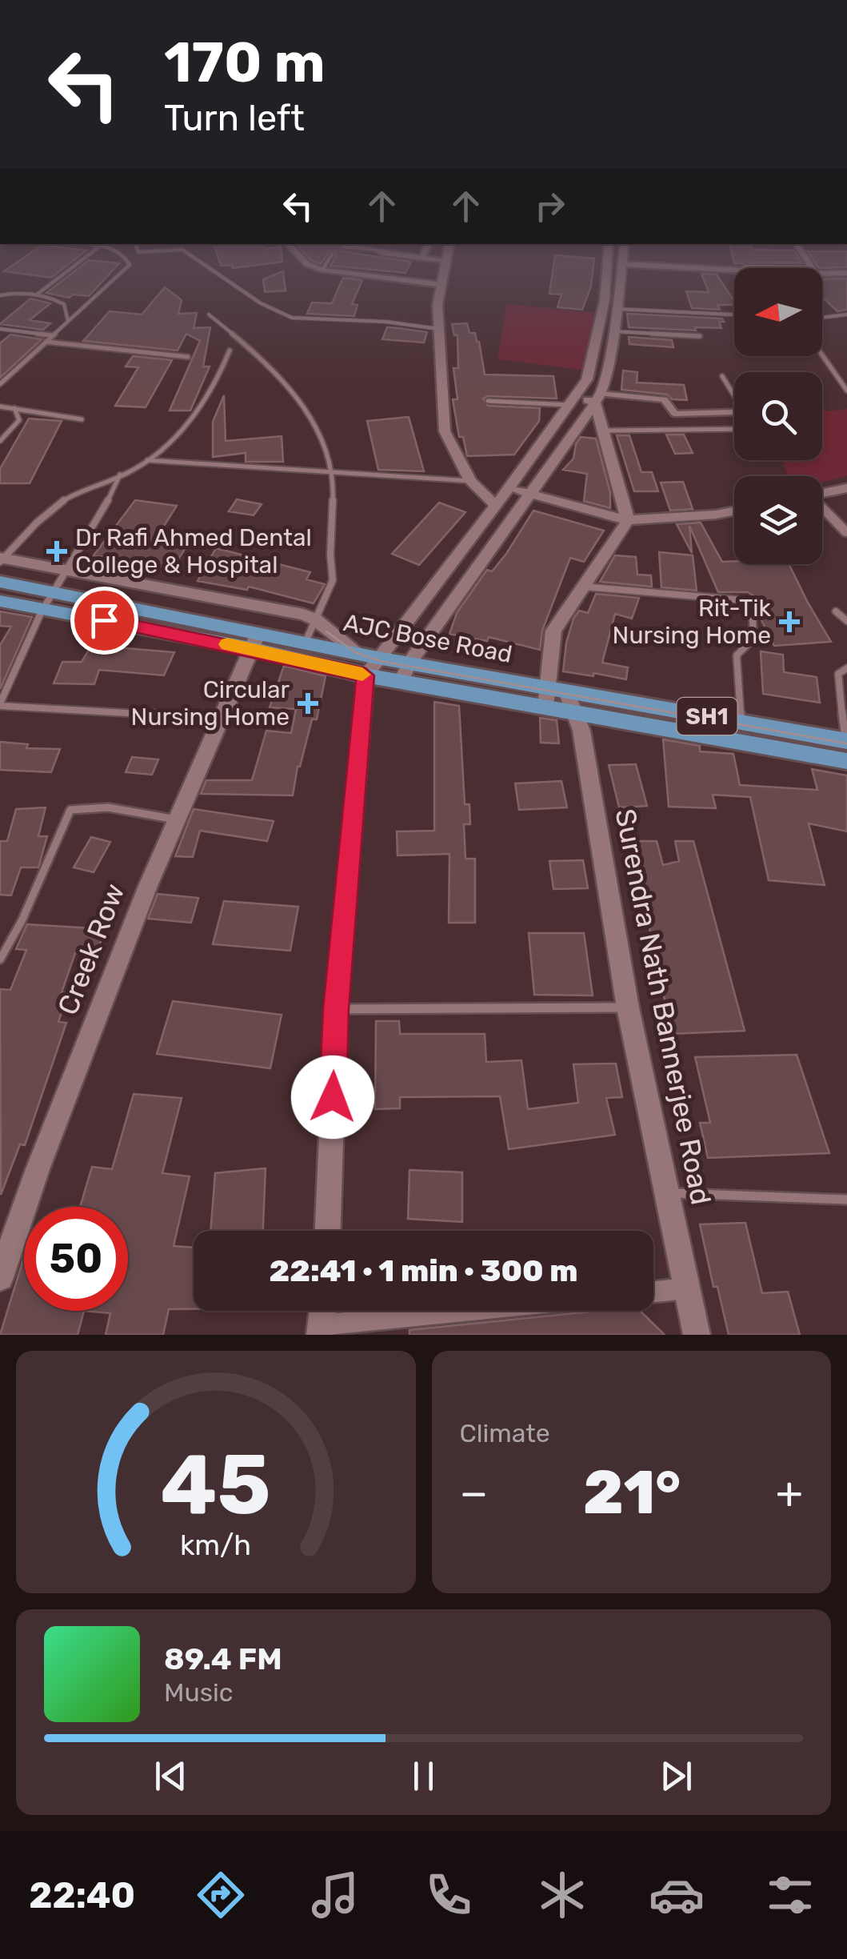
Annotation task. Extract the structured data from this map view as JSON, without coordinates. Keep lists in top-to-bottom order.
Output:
{
  "streets": {
    "main road": [
      "AJC Bose Road",
      "SH1",
      "Creek Row",
      "Surendra Nath Bannerjee Road"
    ]
  },
  "crossings": [
    ["AJC Bose Road", "Creek Row"],
    ["AJC Bose Road", "Surendra Nath Bannerjee Road"]
  ],
  "places": {
    "health": ["Dr Rafi Ahmed Dental College & Hospital", "Rit-Tik Nursing Home", "Circular Nursing Home"]
  },
  "north": "left",
  "page": {
    "turn": ["170 m", "Turn left"],
    "limit": "50",
    "trip": "22:41 · 1 min · 300 m",
    "tile": "Climate",
    "heat": ["−", "21°", "+"],
    "song": ["89.4 FM", "Music"],
    "tabs": "22:40",
    "gauge": ["45", "km/h"]
  }
}
